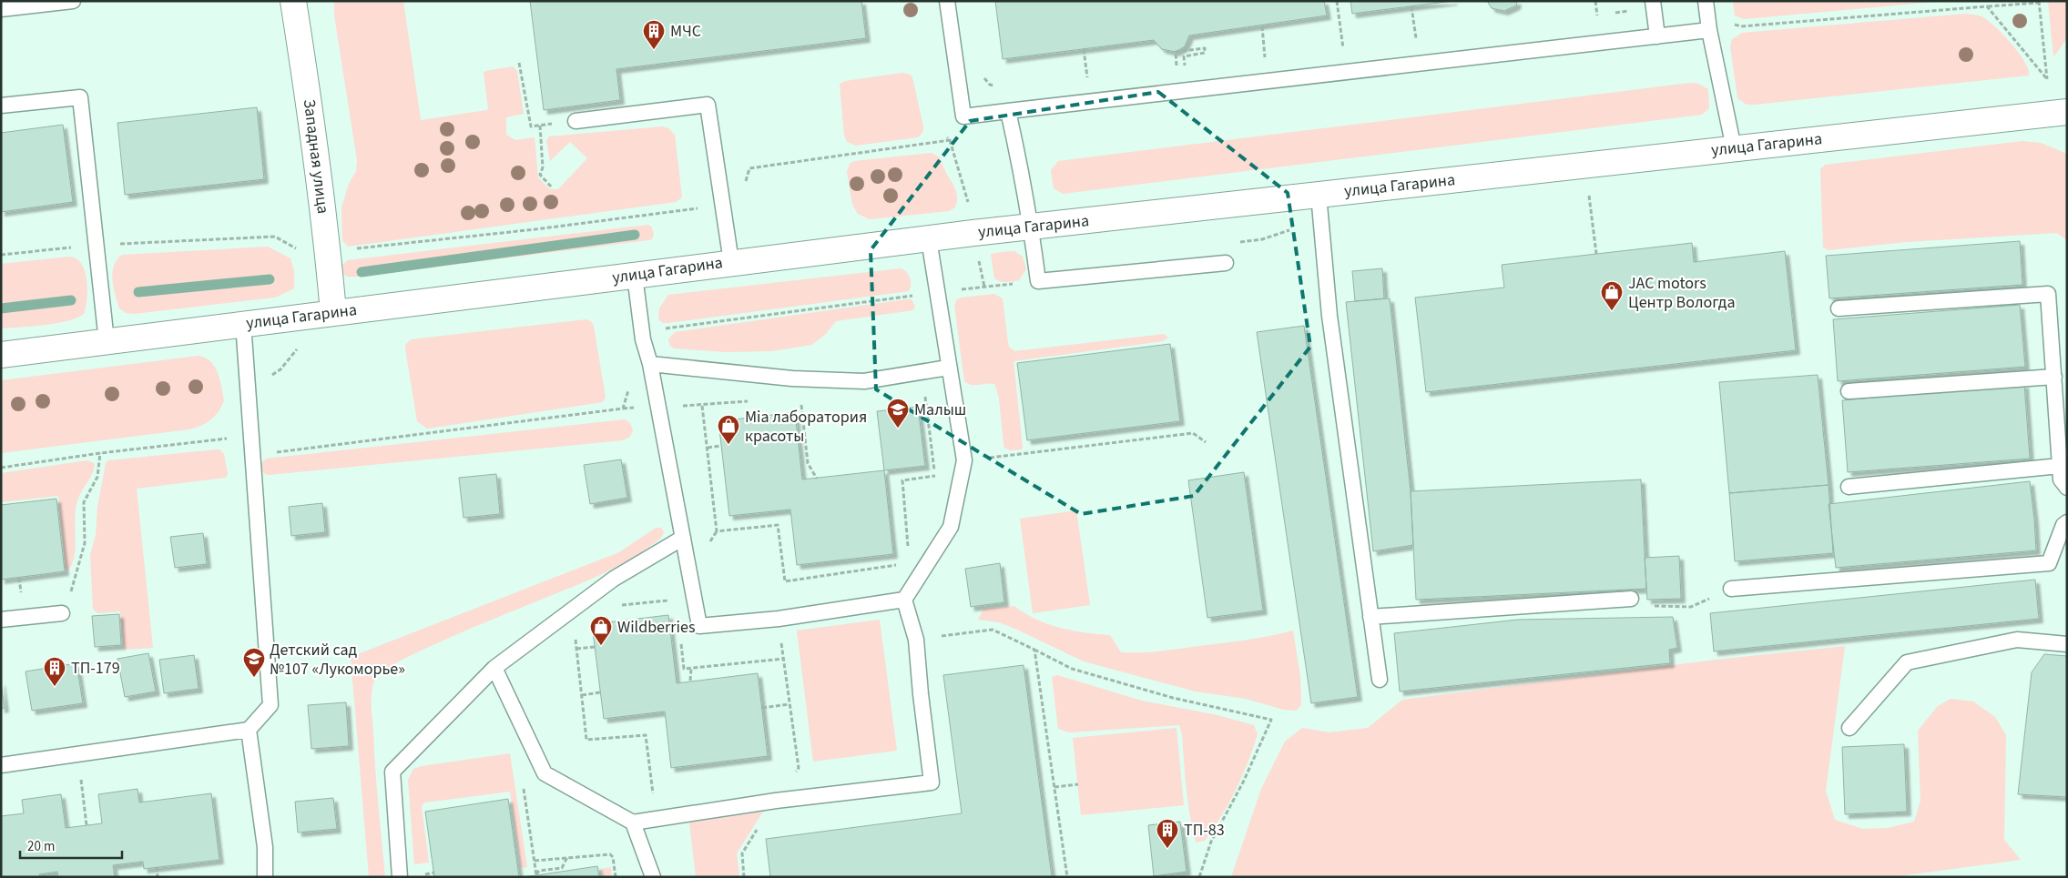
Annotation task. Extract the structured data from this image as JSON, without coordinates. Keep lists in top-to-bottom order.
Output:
{
  "streets": {
    "street": ["улица Гагарина", "Западная улица"]
  },
  "crossings": [
    ["улица Гагарина", "Западная улица"]
  ],
  "places": {
    "building": ["МЧС", "ТП-179", "ТП-83"],
    "shop": ["JAC motors Центр Вологда", "Mia лаборатория красоты", "Wildberries"],
    "school or university": ["Малыш", "Детский сад №107 «Лукоморье»"]
  },
  "scale_bar": "20 m"
}
